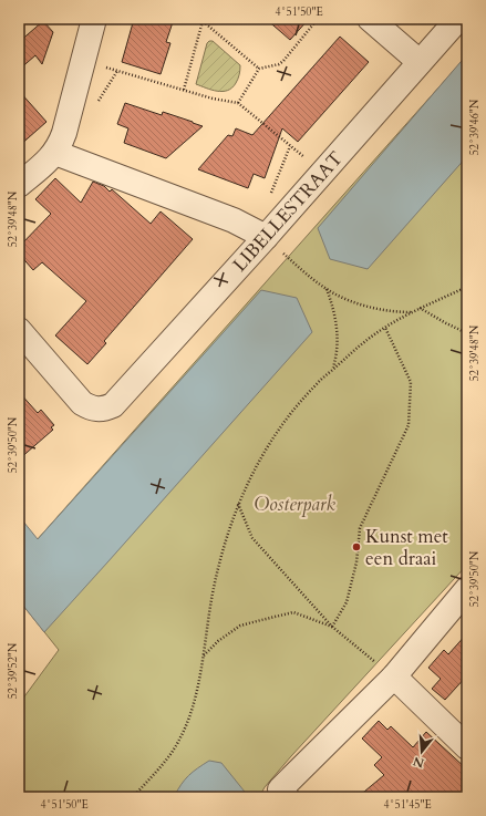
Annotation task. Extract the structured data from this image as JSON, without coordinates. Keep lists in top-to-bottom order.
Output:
{
  "streets": {
    "street": ["LIBELLESTRAAT"]
  },
  "parks": ["Oosterpark"],
  "places": ["Kunst met een draai"],
  "north": "bottom",
  "coordinates": [
    "4°51'50\"E",
    "52°39'46\"N",
    "52°39'48\"N",
    "52°39'50\"N",
    "52°39'52\"N",
    "4°51'45\"E"
  ]
}
